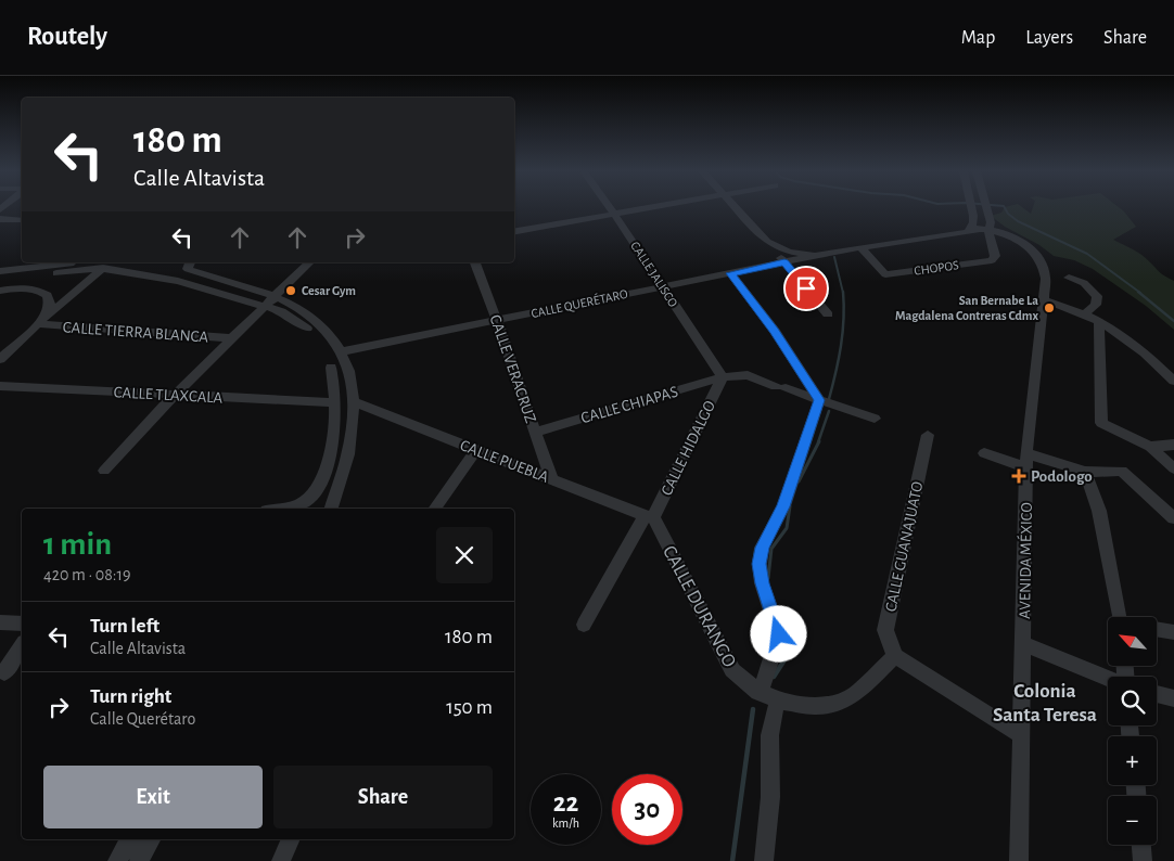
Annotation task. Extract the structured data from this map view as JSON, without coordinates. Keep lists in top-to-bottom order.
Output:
{
  "streets": {
    "street": [
      "CHOPOS",
      "CALLE JALISCO",
      "CALLE QUERÉTARO",
      "CALLE TIERRA BLANCA",
      "CALLE VERACRUZ",
      "CALLE TLAXCALA",
      "CALLE CHIAPAS",
      "CALLE HIDALGO",
      "CALLE PUEBLA",
      "CALLE GUANAJUATO",
      "AVENIDA MÉXICO",
      "CALLE DURANGO"
    ]
  },
  "crossings": [
    ["CHOPOS", "AVENIDA MÉXICO"],
    ["CALLE JALISCO", "CALLE QUERÉTARO"],
    ["CALLE JALISCO", "CALLE CHIAPAS"],
    ["CALLE JALISCO", "CALLE HIDALGO"],
    ["CALLE QUERÉTARO", "CALLE VERACRUZ"],
    ["CALLE QUERÉTARO", "AVENIDA MÉXICO"],
    ["CALLE VERACRUZ", "CALLE CHIAPAS"],
    ["CALLE VERACRUZ", "CALLE PUEBLA"],
    ["CALLE CHIAPAS", "CALLE HIDALGO"],
    ["CALLE HIDALGO", "CALLE PUEBLA"],
    ["CALLE HIDALGO", "CALLE DURANGO"],
    ["CALLE PUEBLA", "CALLE DURANGO"],
    ["CALLE GUANAJUATO", "CALLE DURANGO"]
  ],
  "districts": ["Colonia Santa Teresa"],
  "places": {
    "other": ["Cesar Gym", "San Bernabe La Magdalena Contreras Cdmx"],
    "health": ["Podologo"]
  },
  "north": "top left",
  "page": {
    "header": "Routely",
    "nav": ["Map", "Layers", "Share"],
    "turn": ["180 m", "Calle Altavista"],
    "heading": ["1 min", "420 m · 08:19"],
    "list": [
      {
        "name": "Turn left",
        "note": "Calle Altavista",
        "value": "180 m"
      },
      {
        "name": "Turn right",
        "note": "Calle Querétaro",
        "value": "150 m"
      }
    ],
    "map_buttons": ["+", "−"],
    "buttons": ["Exit", "Share"],
    "speed": "22 km/h",
    "limit": "30"
  }
}
